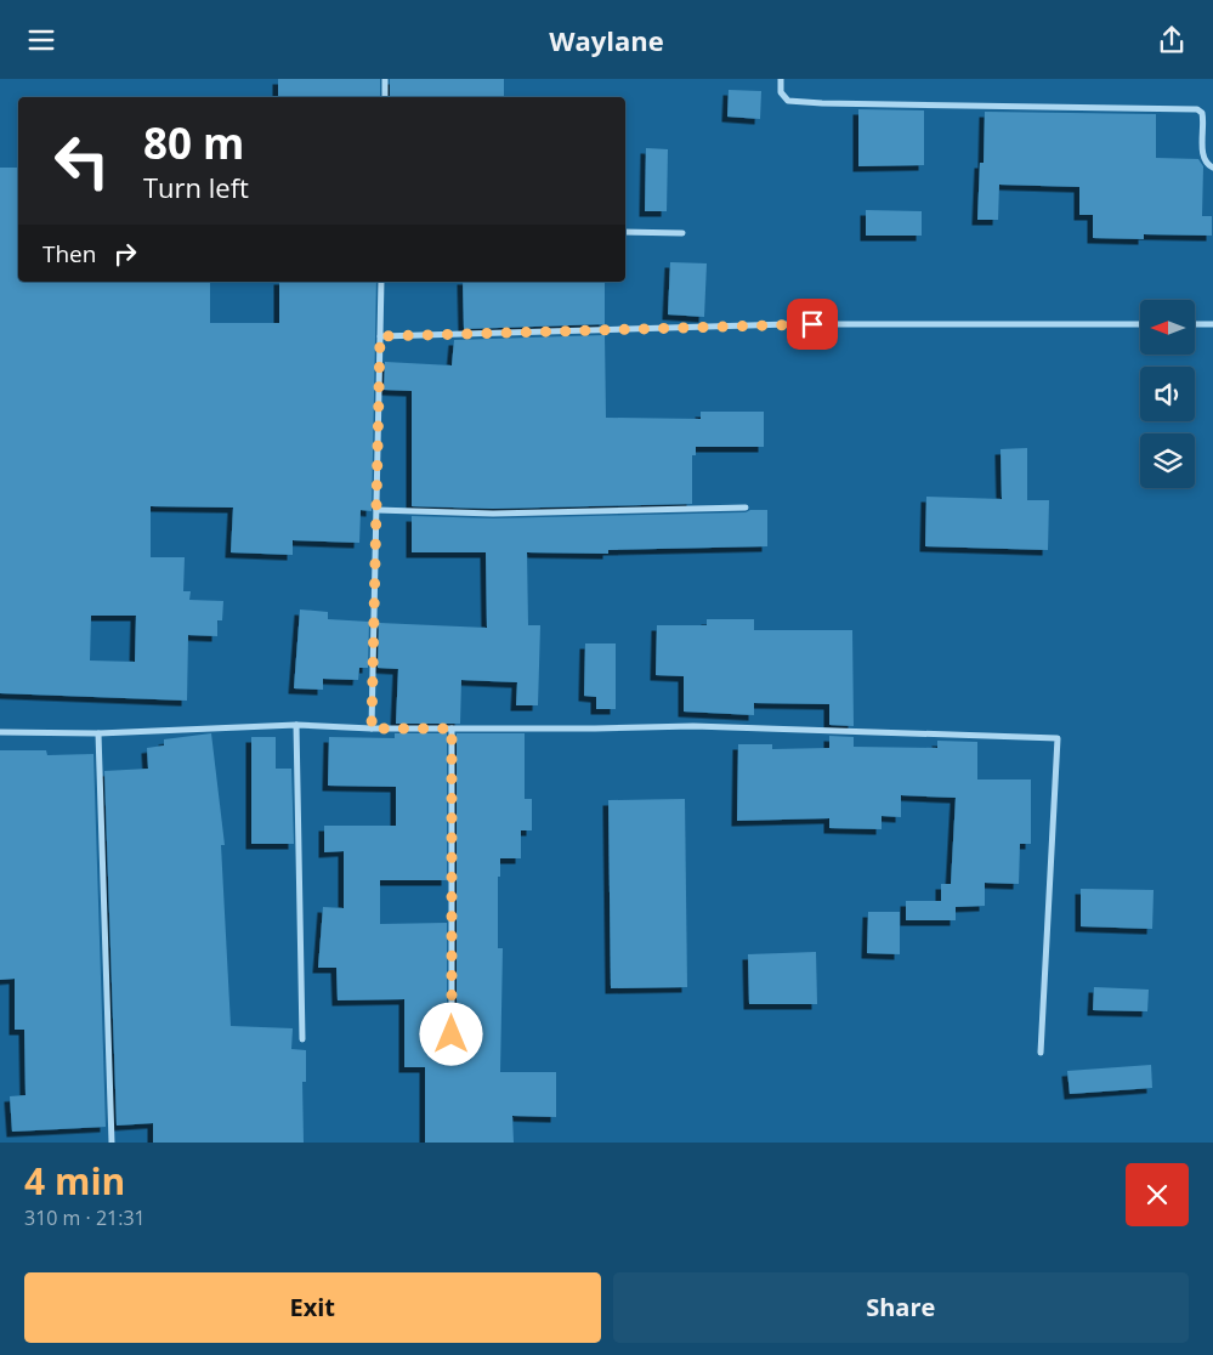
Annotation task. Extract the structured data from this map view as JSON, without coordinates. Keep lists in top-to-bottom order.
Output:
{
  "north": "left",
  "page": {
    "header": "Waylane",
    "turn": ["80 m", "Turn left"],
    "then": "Then",
    "heading": ["4 min", "310 m · 21:31"],
    "buttons": ["Exit", "Share"]
  }
}
